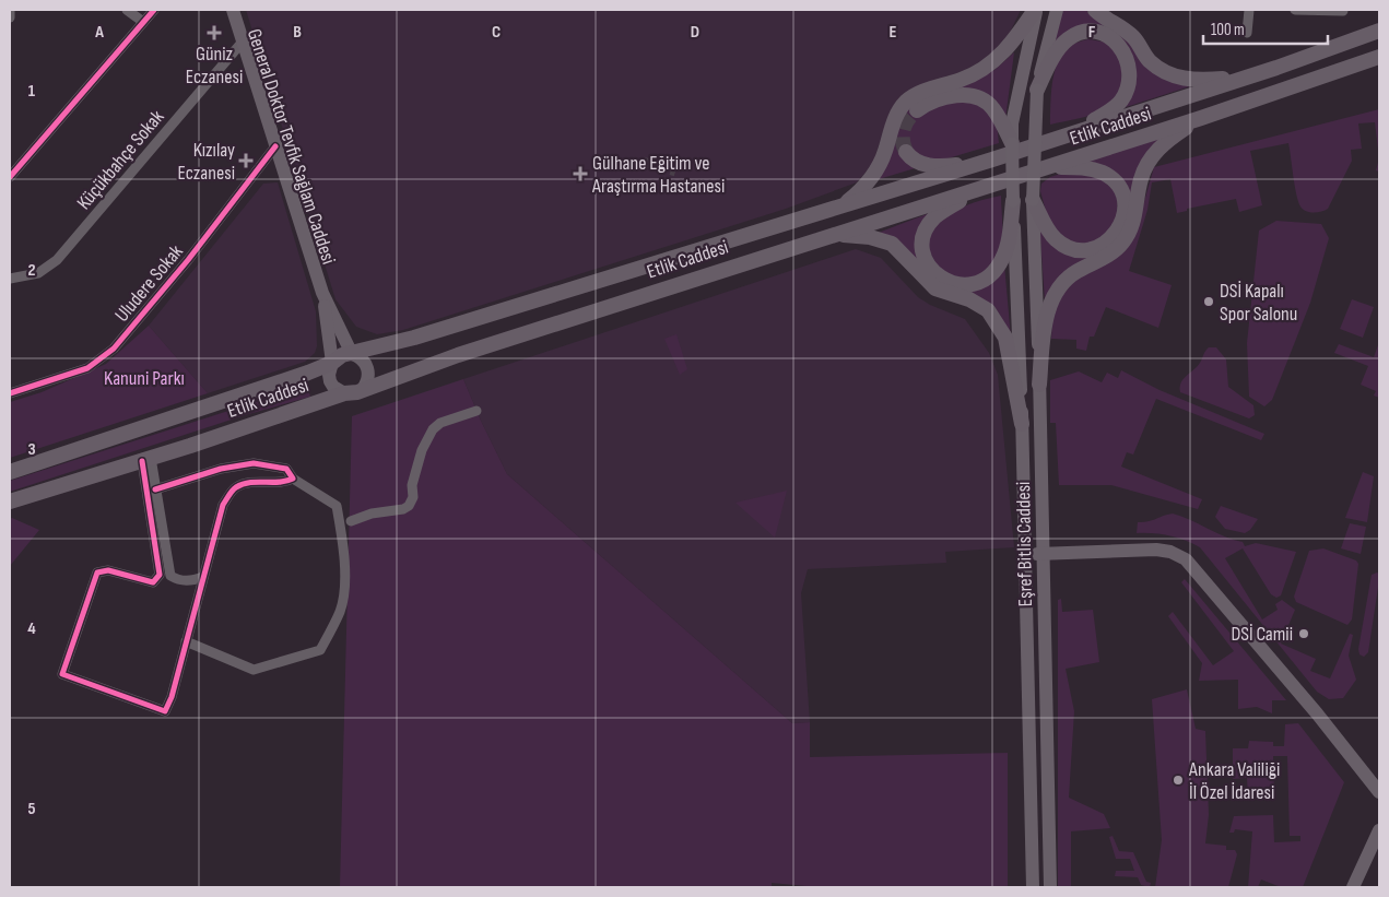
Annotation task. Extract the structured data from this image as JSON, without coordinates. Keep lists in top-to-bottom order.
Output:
{
  "streets": {
    "main road": ["Etlik Caddesi", "General Doktor Tevfik Sağlam Caddesi", "Eşref Bitlis Caddesi"],
    "street": ["Küçükbahçe Sokak", "Uludere Sokak"]
  },
  "crossings": [
    ["Etlik Caddesi", "General Doktor Tevfik Sağlam Caddesi"],
    ["General Doktor Tevfik Sağlam Caddesi", "Küçükbahçe Sokak"],
    ["General Doktor Tevfik Sağlam Caddesi", "Uludere Sokak"]
  ],
  "parks": ["Kanuni Parkı"],
  "places": {
    "health": ["Güniz Eczanesi", "Kızılay Eczanesi", "Gülhane Eğitim ve Araştırma Hastanesi"],
    "other": ["DSİ Kapalı Spor Salonu", "DSİ Camii", "Ankara Valiliği İl Özel İdaresi"]
  },
  "scale_bar": "100 m",
  "grid": {
    "columns": [
      "A",
      "B",
      "C",
      "D",
      "E",
      "F"
    ],
    "rows": [
      "1",
      "2",
      "3",
      "4",
      "5"
    ]
  }
}
